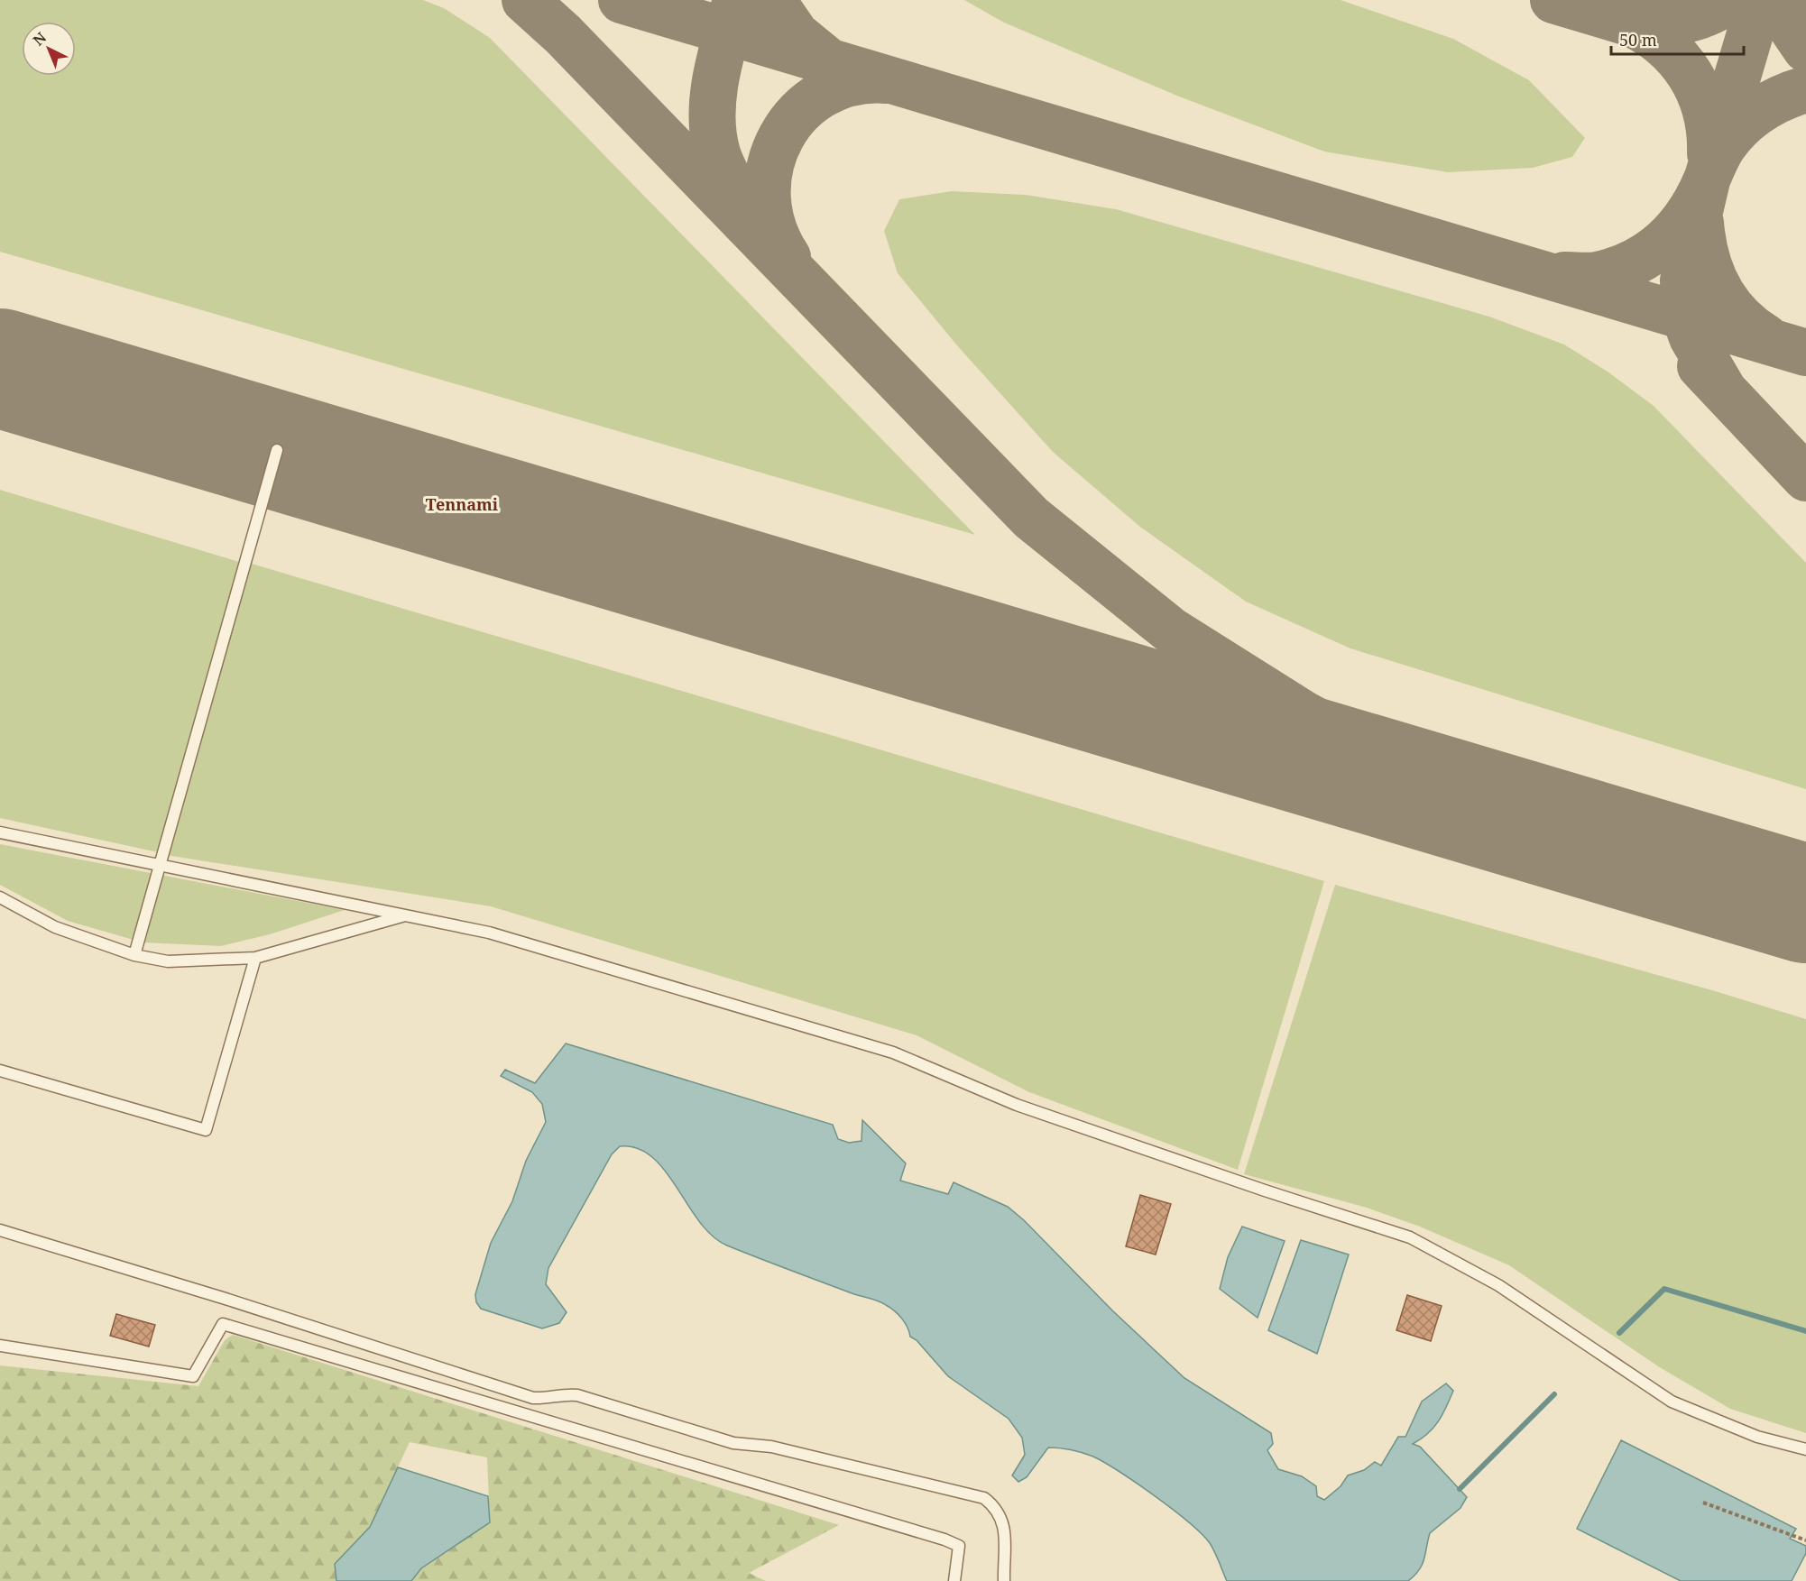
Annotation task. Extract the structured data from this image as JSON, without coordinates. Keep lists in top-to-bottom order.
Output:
{
  "districts": ["Tennami"],
  "scale_bar": "50 m",
  "north": "top left"
}
